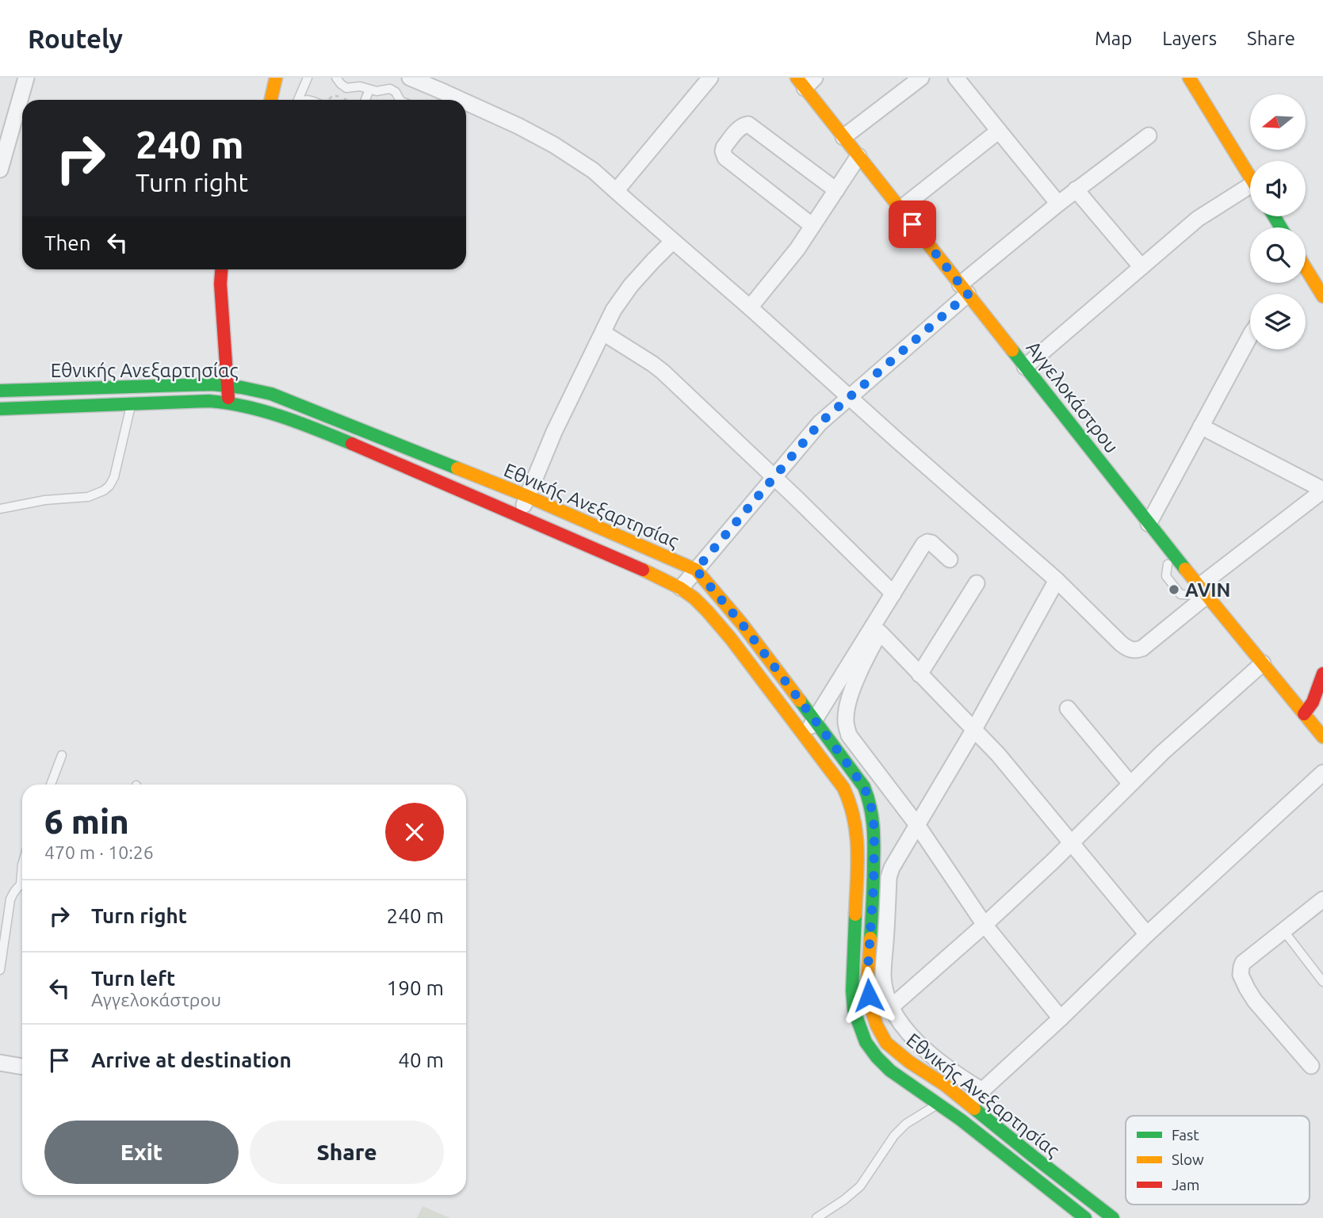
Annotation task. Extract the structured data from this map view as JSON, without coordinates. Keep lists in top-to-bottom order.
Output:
{
  "streets": {
    "street": ["Εθνικής Ανεξαρτησίας", "Αγγελοκάστρου"]
  },
  "places": ["AVIN"],
  "legend": ["Fast", "Slow", "Jam"],
  "north": "left",
  "page": {
    "header": "Routely",
    "nav": ["Map", "Layers", "Share"],
    "turn": ["240 m", "Turn right"],
    "then": "Then",
    "heading": ["6 min", "470 m · 10:26"],
    "list": [
      {
        "name": "Turn right",
        "value": "240 m"
      },
      {
        "name": "Turn left",
        "note": "Αγγελοκάστρου",
        "value": "190 m"
      },
      {
        "name": "Arrive at destination",
        "value": "40 m"
      }
    ],
    "buttons": ["Exit", "Share"]
  }
}
